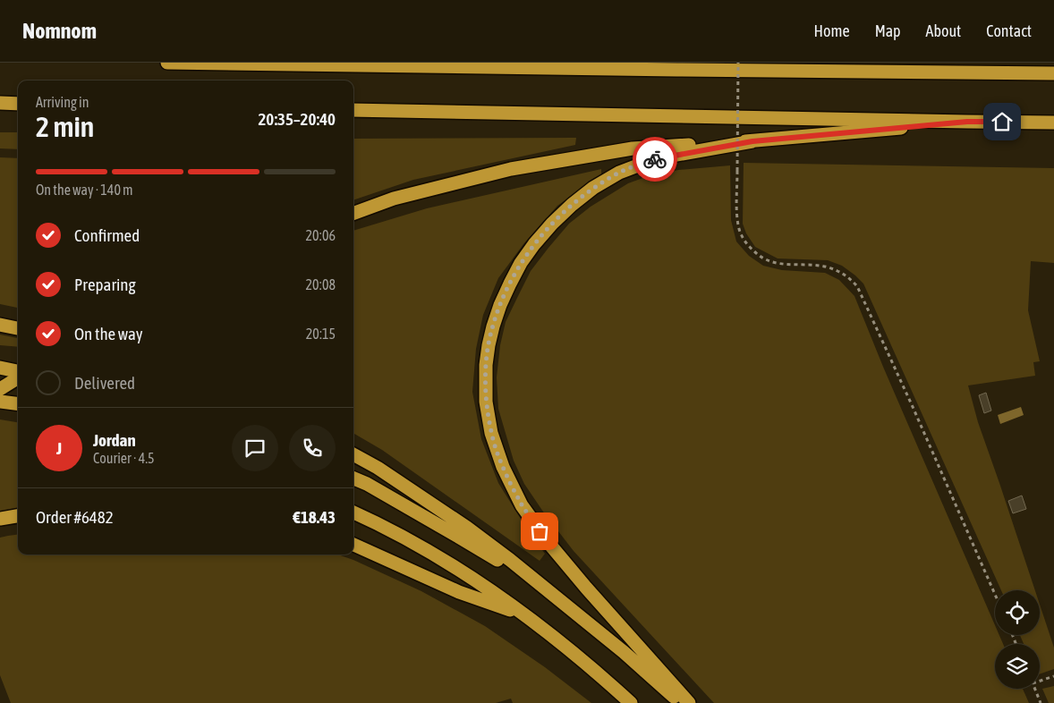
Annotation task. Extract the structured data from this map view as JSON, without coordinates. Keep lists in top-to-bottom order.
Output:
{
  "page": {
    "header": "Nomnom",
    "nav": [
      "Home",
      "Map",
      "About",
      "Contact"
    ],
    "heading": ["2 min", "Arriving in", "20:35–20:40"],
    "panel": [
      "Jordan",
      "Courier · 4.5",
      "Order #6482",
      "€18.43"
    ],
    "bar": "On the way · 140 m",
    "list": [
      ["Confirmed", "20:06"],
      ["Preparing", "20:08"],
      ["On the way", "20:15"],
      "Delivered"
    ],
    "round": "J"
  }
}
